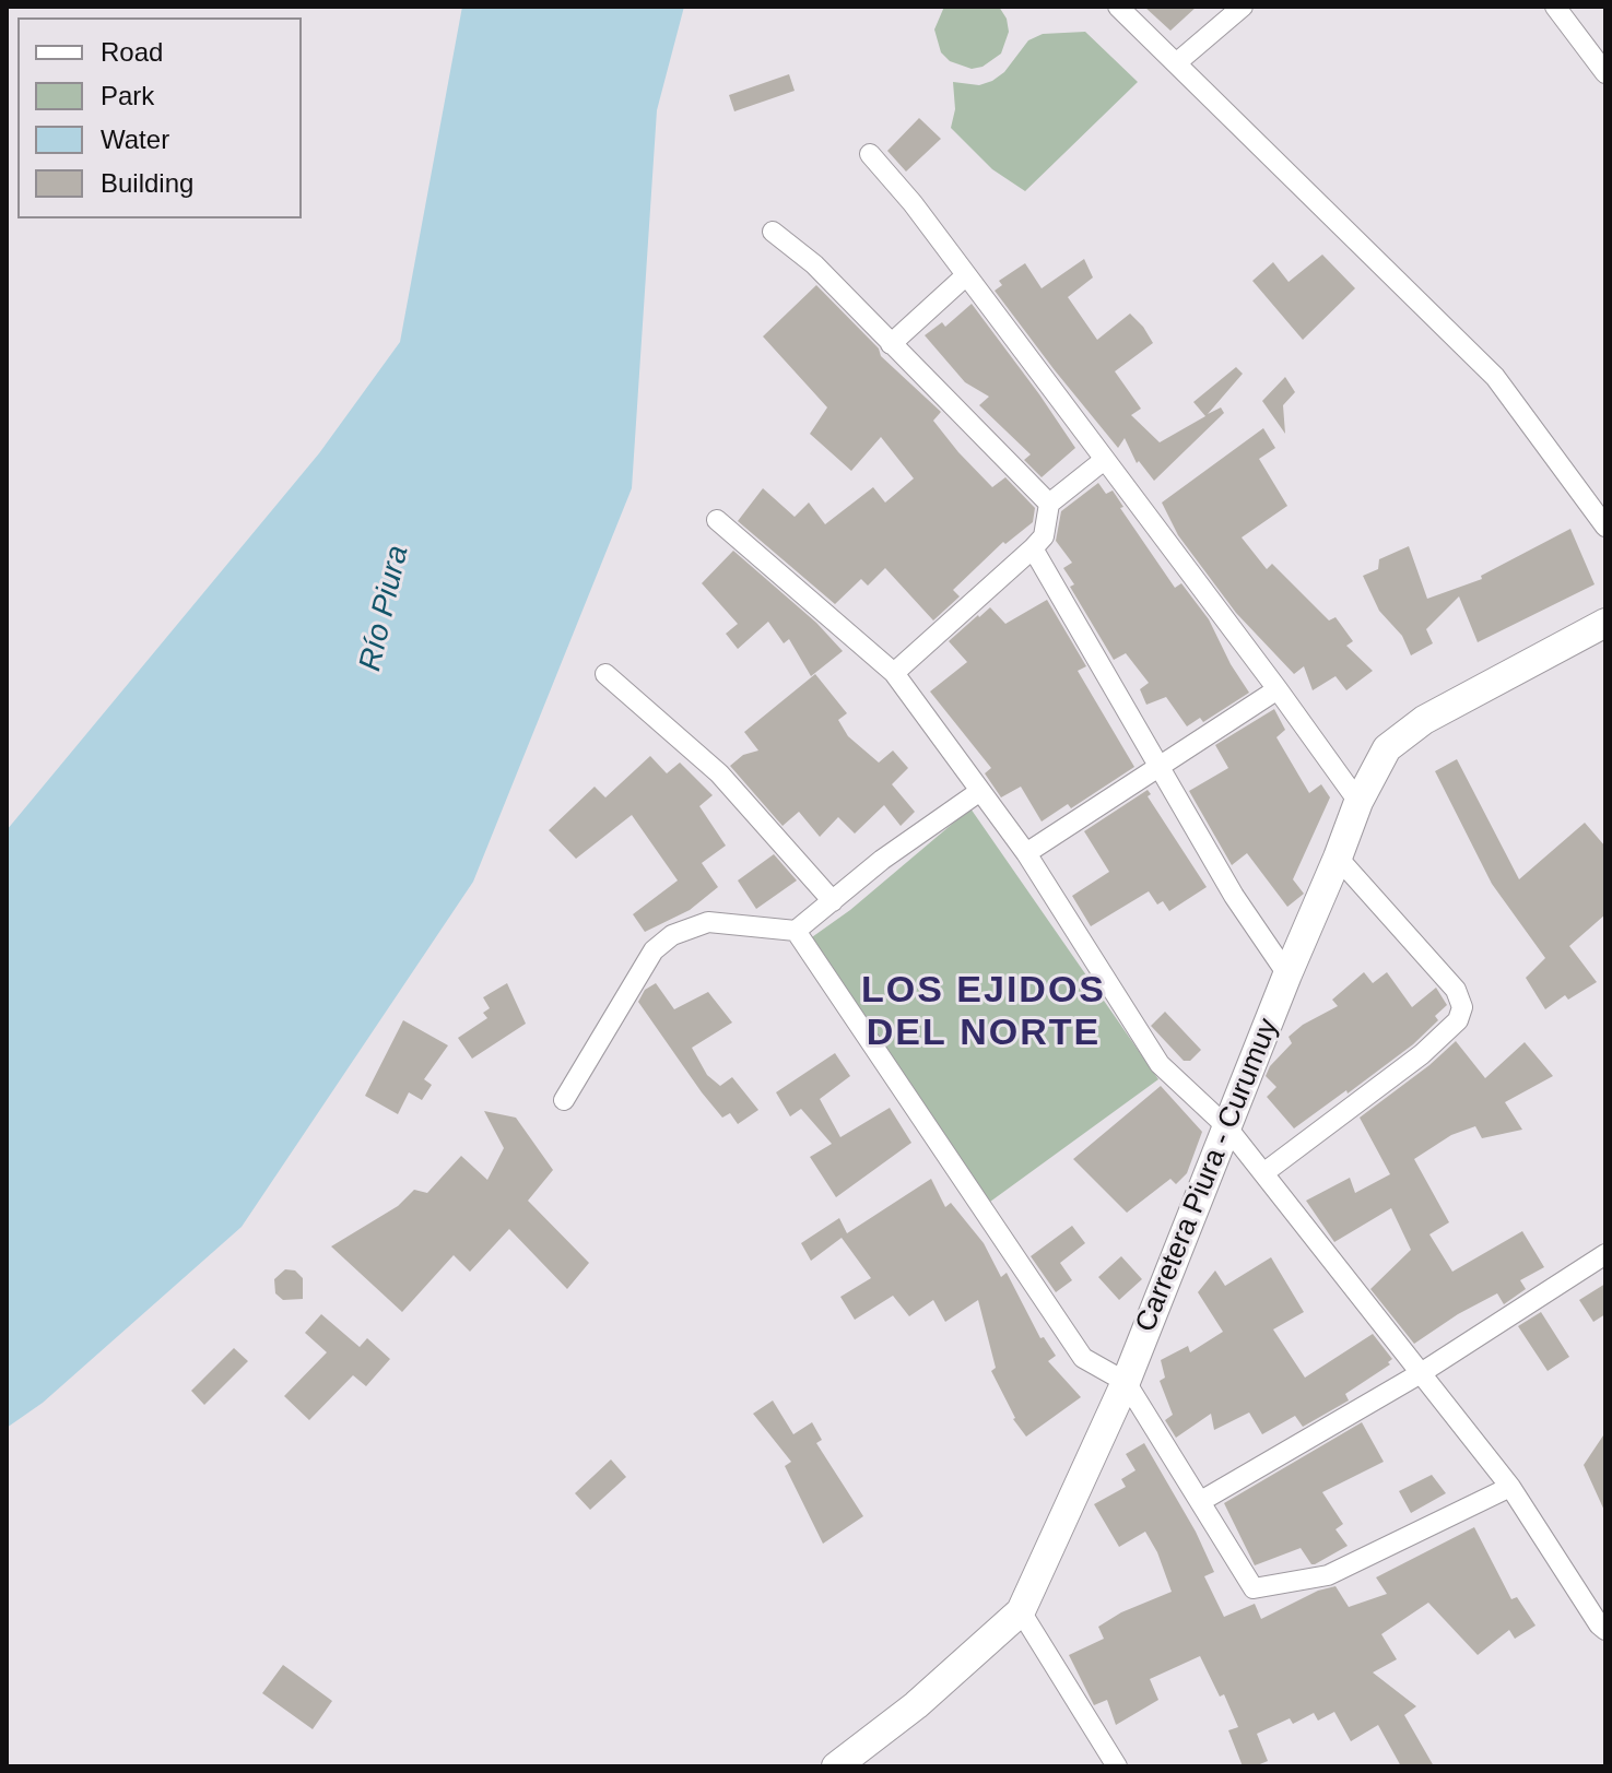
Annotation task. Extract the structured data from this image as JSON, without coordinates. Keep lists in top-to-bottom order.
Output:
{
  "streets": {
    "main road": ["Carretera Piura - Curumuy"]
  },
  "districts": ["LOS EJIDOS DEL NORTE"],
  "water": ["Río Piura"],
  "legend": [
    "Road",
    "Park",
    "Water",
    "Building"
  ]
}
